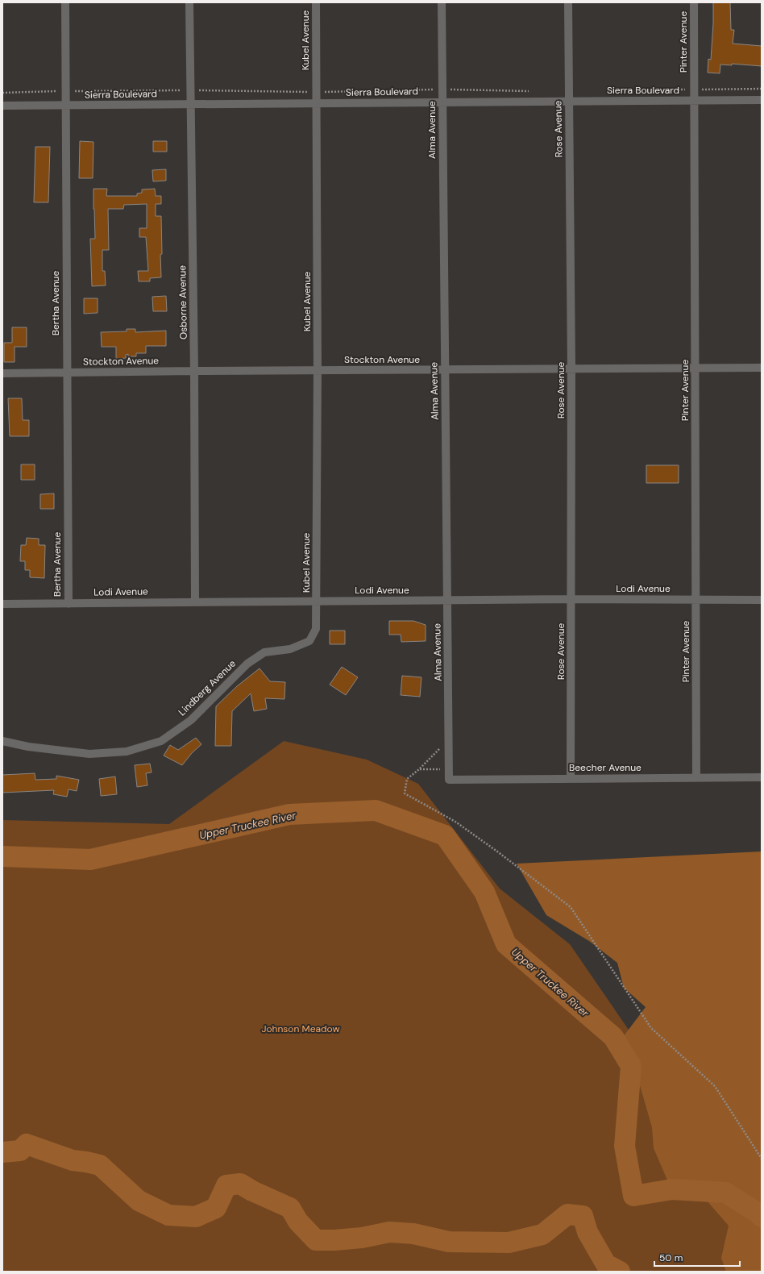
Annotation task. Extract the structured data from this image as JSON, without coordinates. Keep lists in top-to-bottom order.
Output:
{
  "streets": {
    "street": [
      "Kubel Avenue",
      "Pinter Avenue",
      "Sierra Boulevard",
      "Rose Avenue",
      "Alma Avenue",
      "Osborne Avenue",
      "Bertha Avenue",
      "Stockton Avenue",
      "Lodi Avenue",
      "Lindberg Avenue",
      "Beecher Avenue"
    ]
  },
  "crossings": [
    ["Kubel Avenue", "Sierra Boulevard"],
    ["Kubel Avenue", "Stockton Avenue"],
    ["Kubel Avenue", "Lodi Avenue"],
    ["Kubel Avenue", "Lindberg Avenue"],
    ["Pinter Avenue", "Sierra Boulevard"],
    ["Pinter Avenue", "Stockton Avenue"],
    ["Pinter Avenue", "Lodi Avenue"],
    ["Pinter Avenue", "Beecher Avenue"],
    ["Sierra Boulevard", "Rose Avenue"],
    ["Sierra Boulevard", "Alma Avenue"],
    ["Sierra Boulevard", "Osborne Avenue"],
    ["Sierra Boulevard", "Bertha Avenue"],
    ["Rose Avenue", "Stockton Avenue"],
    ["Rose Avenue", "Lodi Avenue"],
    ["Rose Avenue", "Beecher Avenue"],
    ["Alma Avenue", "Stockton Avenue"],
    ["Alma Avenue", "Lodi Avenue"],
    ["Alma Avenue", "Beecher Avenue"],
    ["Osborne Avenue", "Stockton Avenue"],
    ["Osborne Avenue", "Lodi Avenue"],
    ["Bertha Avenue", "Stockton Avenue"],
    ["Bertha Avenue", "Lodi Avenue"],
    ["Lodi Avenue", "Lindberg Avenue"]
  ],
  "water": ["Upper Truckee River"],
  "parks": ["Johnson Meadow"],
  "scale_bar": "50 m"
}
